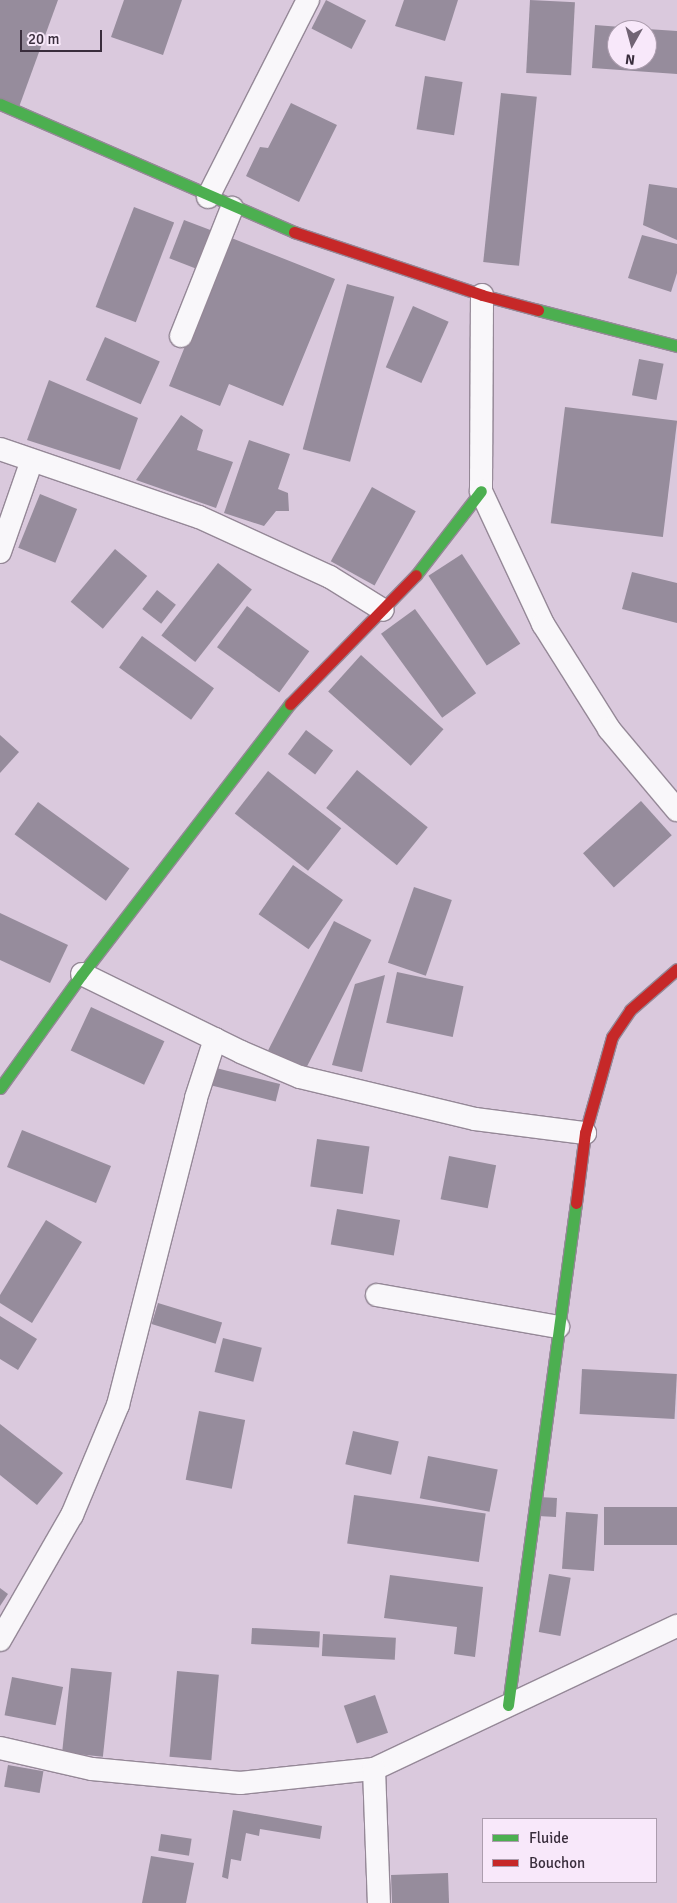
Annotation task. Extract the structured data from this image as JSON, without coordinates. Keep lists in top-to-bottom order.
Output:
{
  "legend": ["Fluide", "Bouchon"],
  "scale_bar": "20 m",
  "north": "bottom"
}
